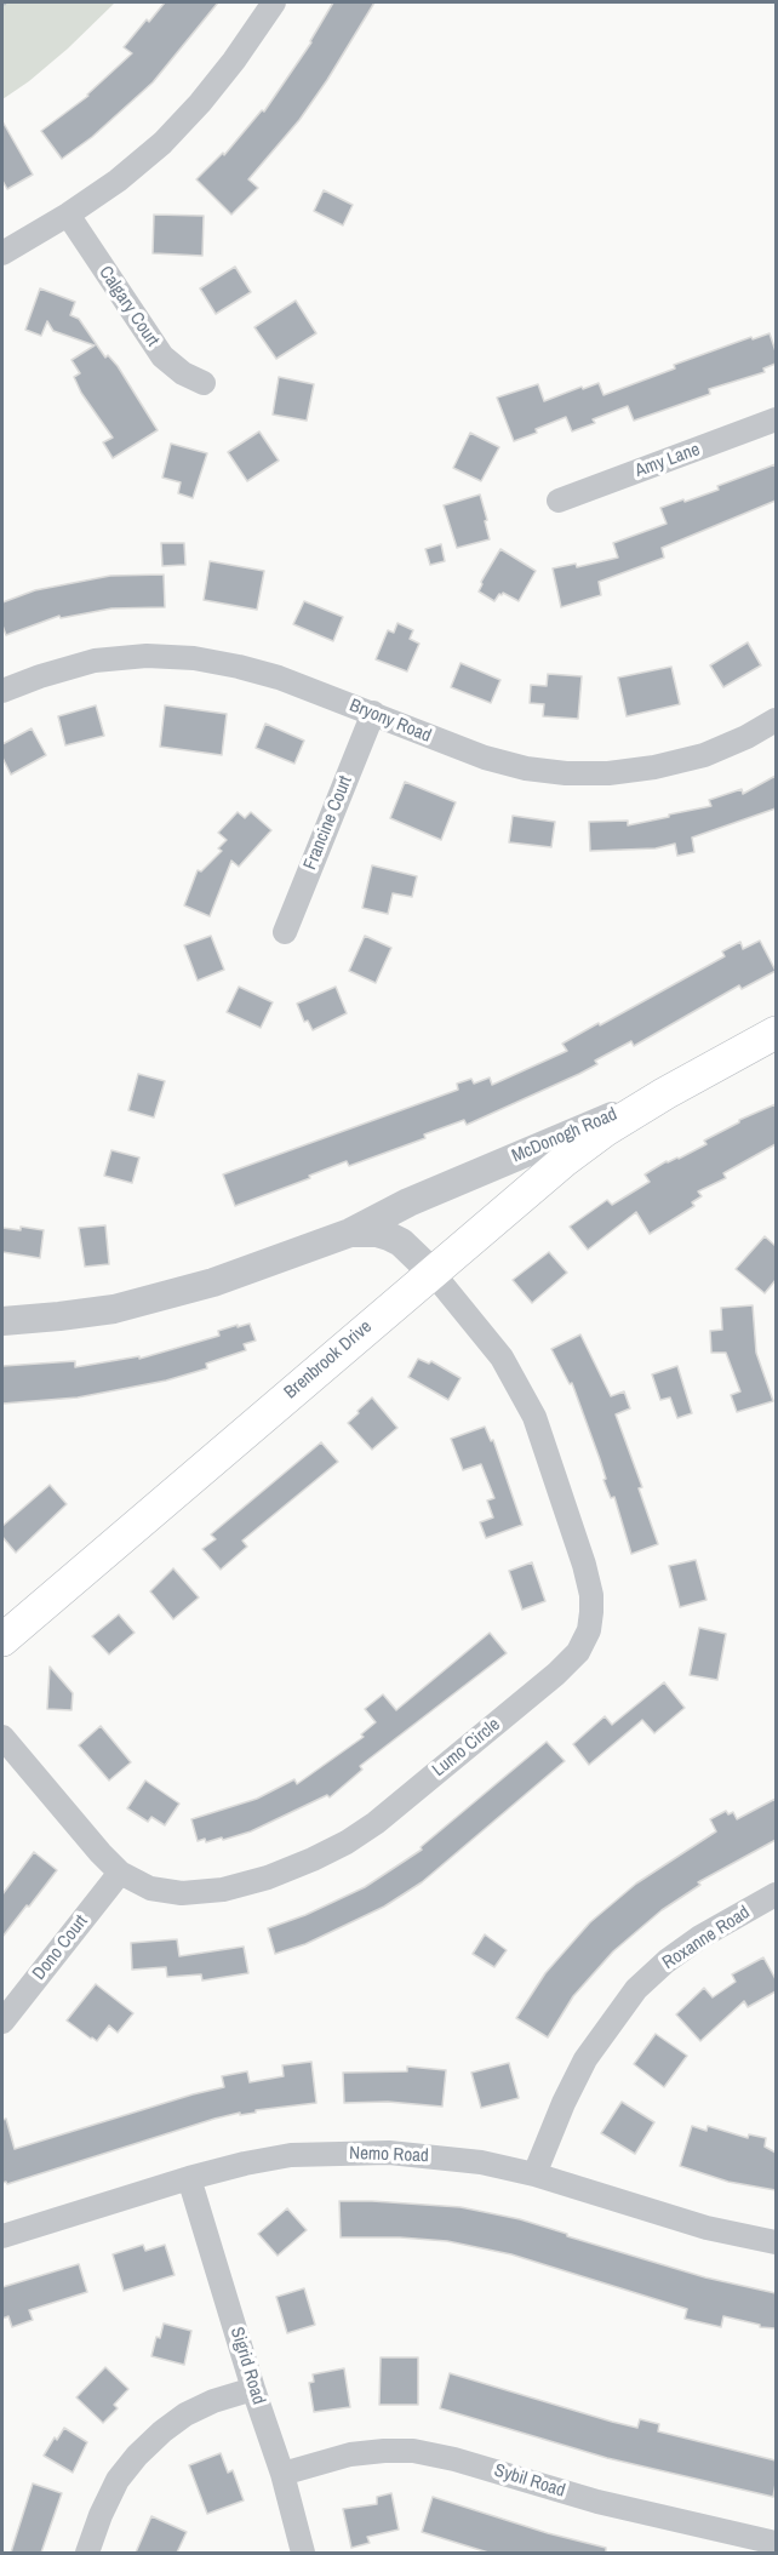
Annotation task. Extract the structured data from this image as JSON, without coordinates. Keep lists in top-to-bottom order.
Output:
{
  "streets": {
    "main road": ["McDonogh Road", "Brenbrook Drive"],
    "street": [
      "Calgary Court",
      "Amy Lane",
      "Bryony Road",
      "Francine Court",
      "Lumo Circle",
      "Roxanne Road",
      "Dono Court",
      "Nemo Road",
      "Sigrid Road",
      "Sybil Road"
    ]
  },
  "crossings": [
    ["Bryony Road", "Francine Court"],
    ["McDonogh Road", "Brenbrook Drive"],
    ["McDonogh Road", "Lumo Circle"],
    ["Brenbrook Drive", "Lumo Circle"],
    ["Lumo Circle", "Dono Court"],
    ["Roxanne Road", "Nemo Road"],
    ["Nemo Road", "Sigrid Road"],
    ["Sigrid Road", "Sybil Road"]
  ]
}
